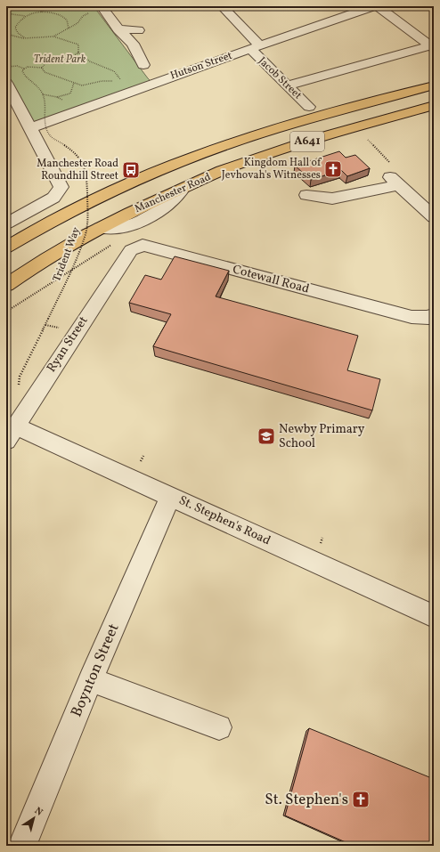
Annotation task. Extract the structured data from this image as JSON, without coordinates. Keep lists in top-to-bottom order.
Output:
{
  "streets": {
    "main road": ["A641", "Manchester Road"],
    "street": [
      "Hutson Street",
      "Jacob Street",
      "Cotewall Road",
      "Ryan Street",
      "St. Stephen's Road",
      "Boynton Street"
    ],
    "path": ["Trident Way"]
  },
  "crossings": [
    ["Hutson Street", "Jacob Street"],
    ["Cotewall Road", "Ryan Street"],
    ["Ryan Street", "St. Stephen's Road"],
    ["St. Stephen's Road", "Boynton Street"]
  ],
  "parks": ["Trident Park"],
  "places": {
    "church": ["Kingdom Hall of Jevhovah's Witnesses", "St. Stephen's"],
    "bus stop": ["Manchester Road Roundhill Street"],
    "school or university": ["Newby Primary School"]
  },
  "north": "top right"
}
